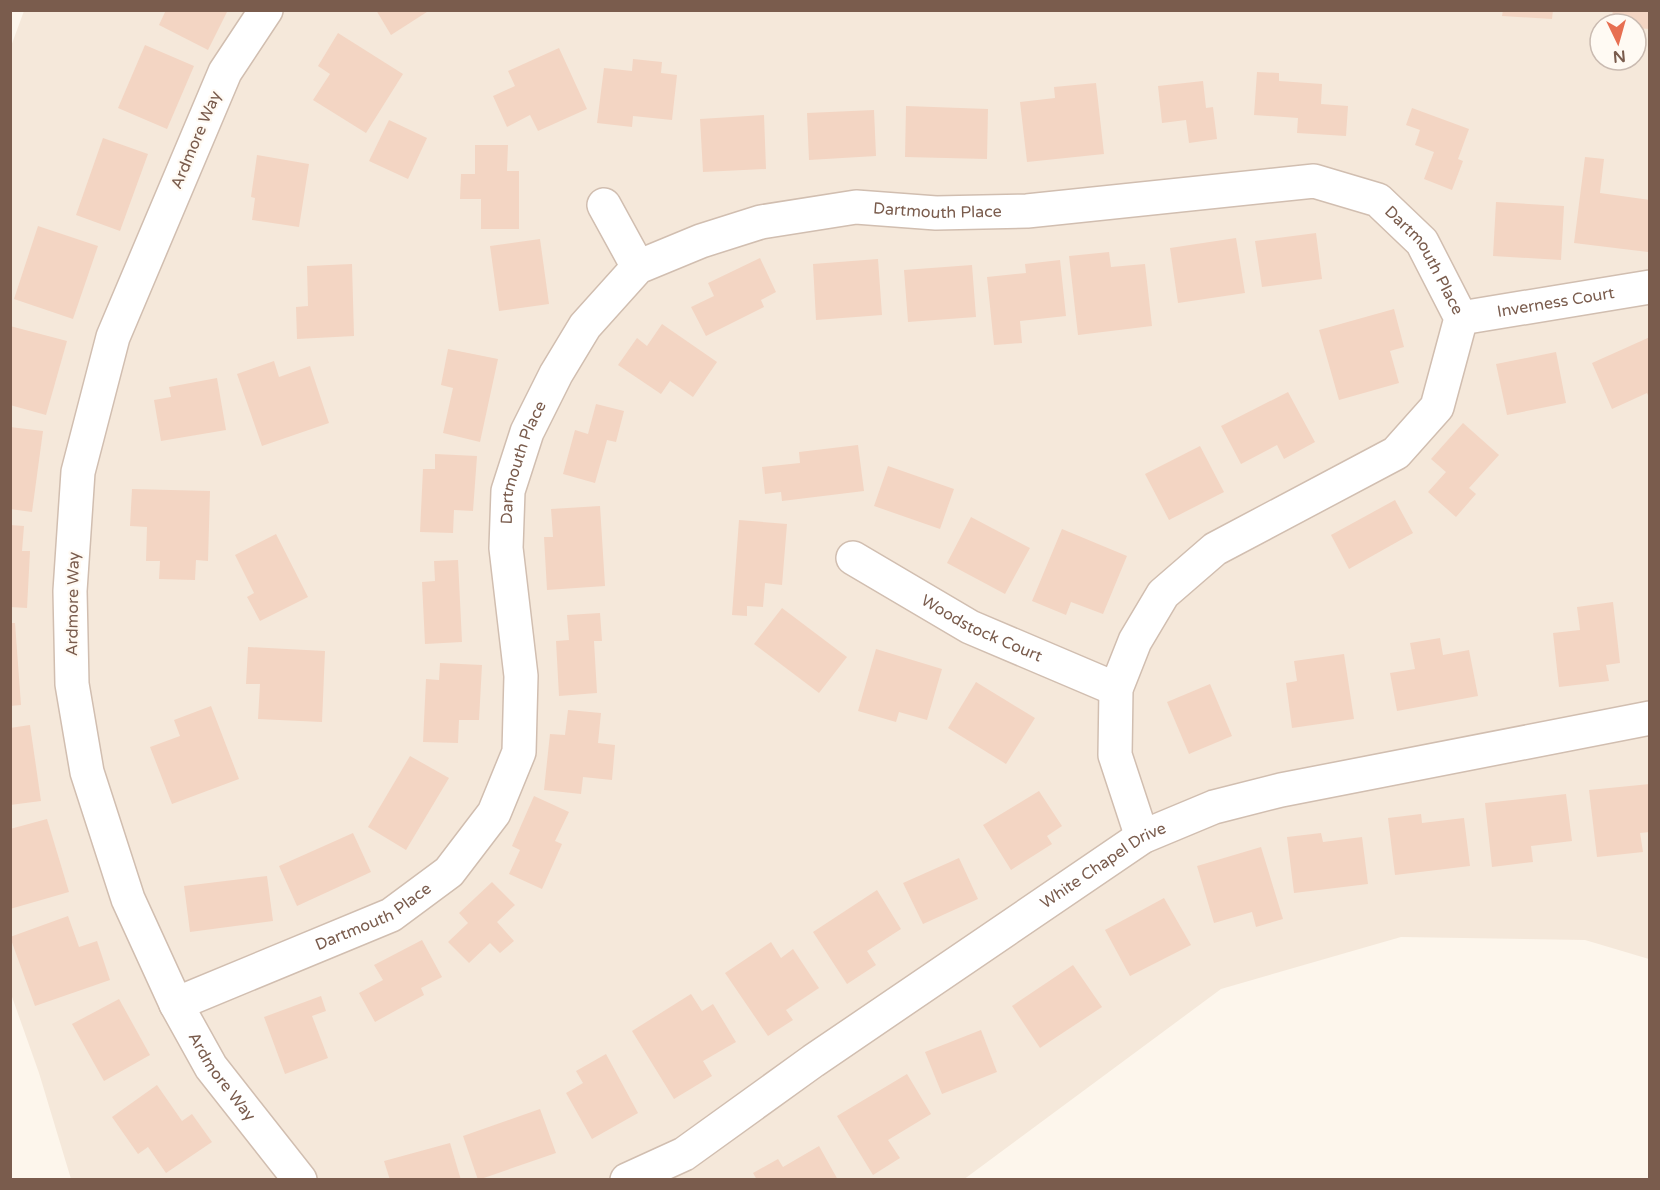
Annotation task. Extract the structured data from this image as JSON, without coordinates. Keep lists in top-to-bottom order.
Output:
{
  "streets": {
    "street": [
      "Ardmore Way",
      "Dartmouth Place",
      "Inverness Court",
      "Woodstock Court",
      "White Chapel Drive"
    ]
  },
  "crossings": [
    ["Ardmore Way", "Dartmouth Place"],
    ["Dartmouth Place", "Inverness Court"],
    ["Dartmouth Place", "Woodstock Court"],
    ["Dartmouth Place", "White Chapel Drive"]
  ],
  "north": "bottom"
}
